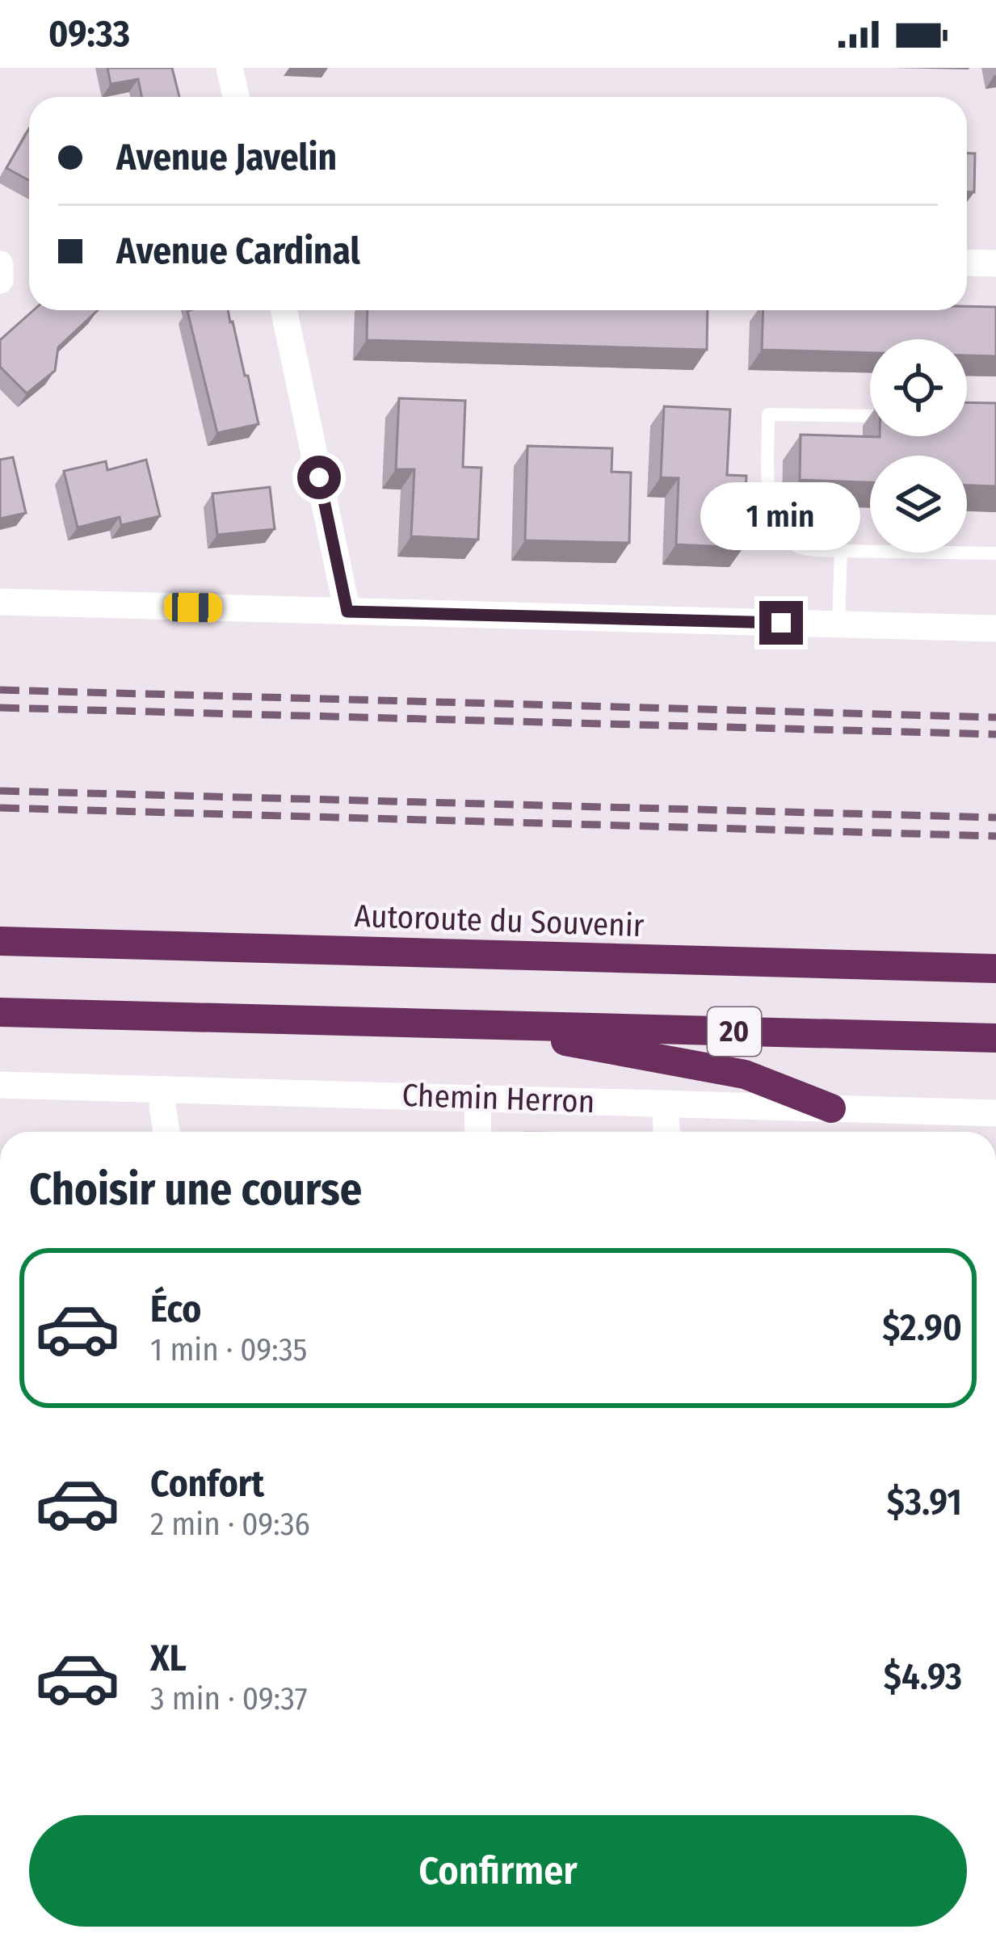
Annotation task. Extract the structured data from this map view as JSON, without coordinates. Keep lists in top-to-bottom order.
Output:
{
  "streets": {
    "highway": ["Autoroute du Souvenir", "20"],
    "main road": ["Chemin Herron"]
  },
  "page": {
    "status": "09:33",
    "banner": ["Avenue Javelin", "Avenue Cardinal"],
    "bubble": "1 min",
    "heading": "Choisir une course",
    "list": [
      {
        "name": "Éco",
        "note": "1 min · 09:35",
        "value": "$2.90"
      },
      {
        "name": "Confort",
        "note": "2 min · 09:36",
        "value": "$3.91"
      },
      {
        "name": "XL",
        "note": "3 min · 09:37",
        "value": "$4.93"
      }
    ],
    "buttons": "Confirmer"
  }
}
